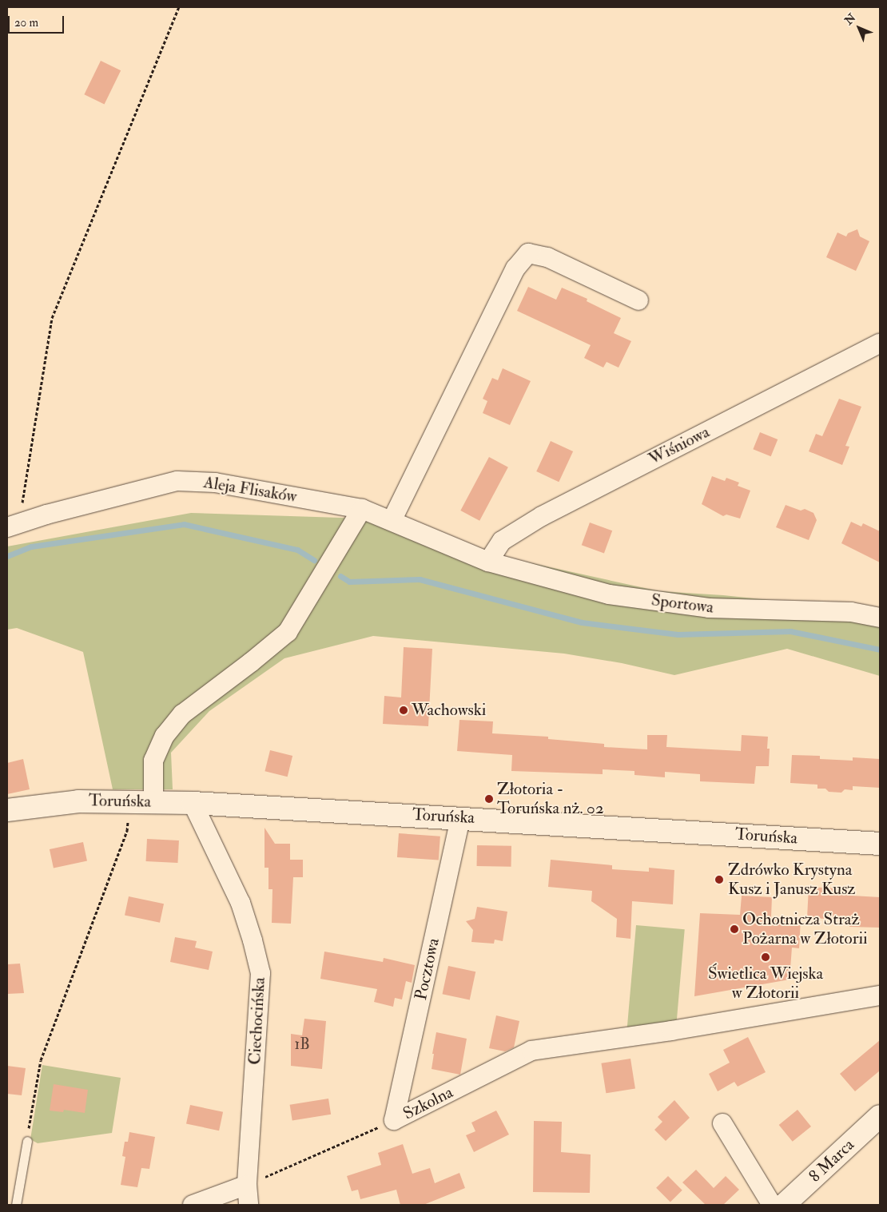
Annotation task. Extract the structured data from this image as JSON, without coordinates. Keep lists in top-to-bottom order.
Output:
{
  "streets": {
    "main road": ["Toruńska", "8 Marca"],
    "street": [
      "Wiśniowa",
      "Aleja Flisaków",
      "Sportowa",
      "Pocztowa",
      "Ciechocińska",
      "Szkolna"
    ]
  },
  "crossings": [
    ["Wiśniowa", "Aleja Flisaków"],
    ["Wiśniowa", "Sportowa"],
    ["Aleja Flisaków", "Sportowa"],
    ["Toruńska", "Pocztowa"],
    ["Toruńska", "Ciechocińska"],
    ["Pocztowa", "Szkolna"],
    ["Ciechocińska", "Szkolna"]
  ],
  "places": [
    "Wachowski",
    "Złotoria - Toruńska nż. 02",
    "Zdrówko Krystyna Kusz i Janusz Kusz",
    "Ochotnicza Straż Pożarna w Złotorii",
    "Świetlica Wiejska w Złotorii"
  ],
  "house_numbers": ["1B"],
  "scale_bar": "20 m",
  "north": "top left"
}
